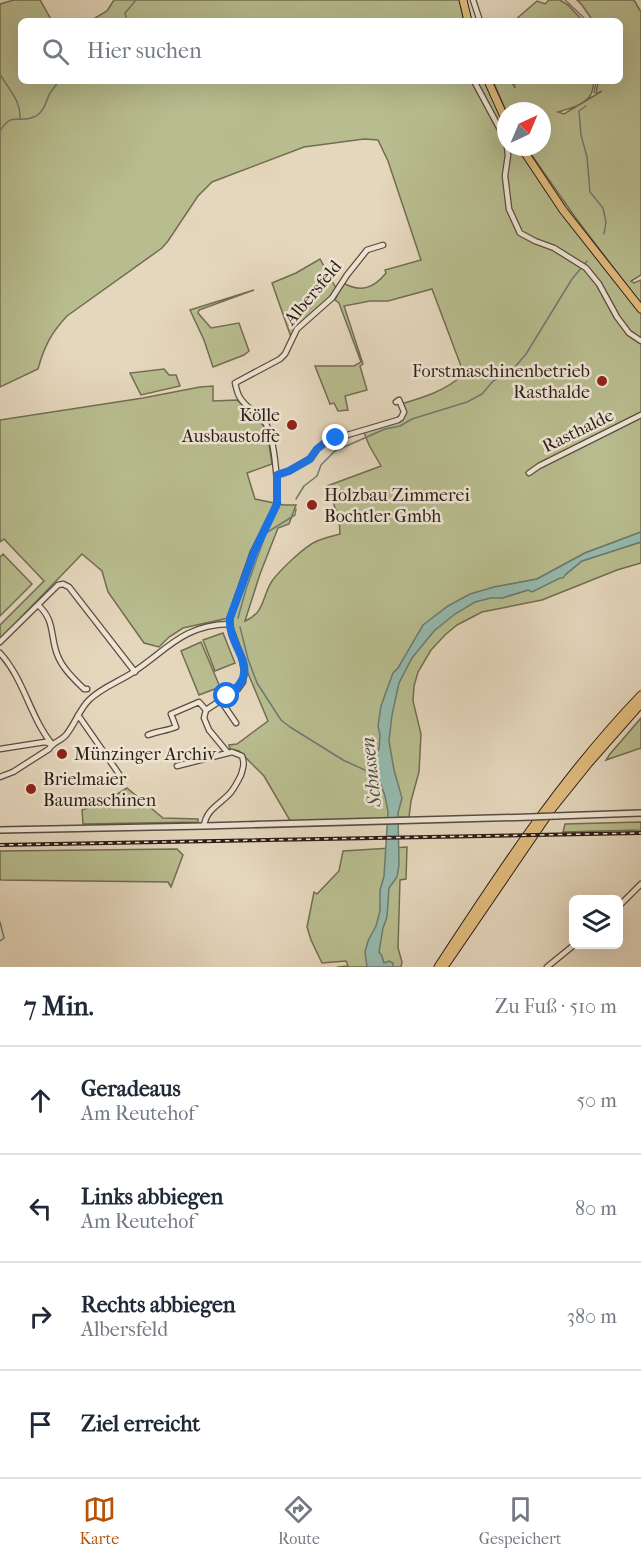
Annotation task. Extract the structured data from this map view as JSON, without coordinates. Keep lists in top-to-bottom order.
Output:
{
  "streets": {
    "street": ["Albersfeld", "Rasthalde"]
  },
  "water": ["Schussen"],
  "places": [
    "Forstmaschinenbetrieb Rasthalde",
    "Kölle Ausbaustoffe",
    "Holzbau Zimmerei Bochtler Gmbh",
    "Münzinger Archiv",
    "Brielmaier Baumaschinen"
  ],
  "north": "top right",
  "page": {
    "search": "Hier suchen",
    "heading": ["7 Min.", "Zu Fuß · 510 m"],
    "list": [
      ["Geradeaus", "Am Reutehof", "50 m"],
      ["Links abbiegen", "Am Reutehof", "80 m"],
      ["Rechts abbiegen", "Albersfeld", "380 m"],
      "Ziel erreicht"
    ],
    "nav": ["Karte", "Route", "Gespeichert"]
  }
}
